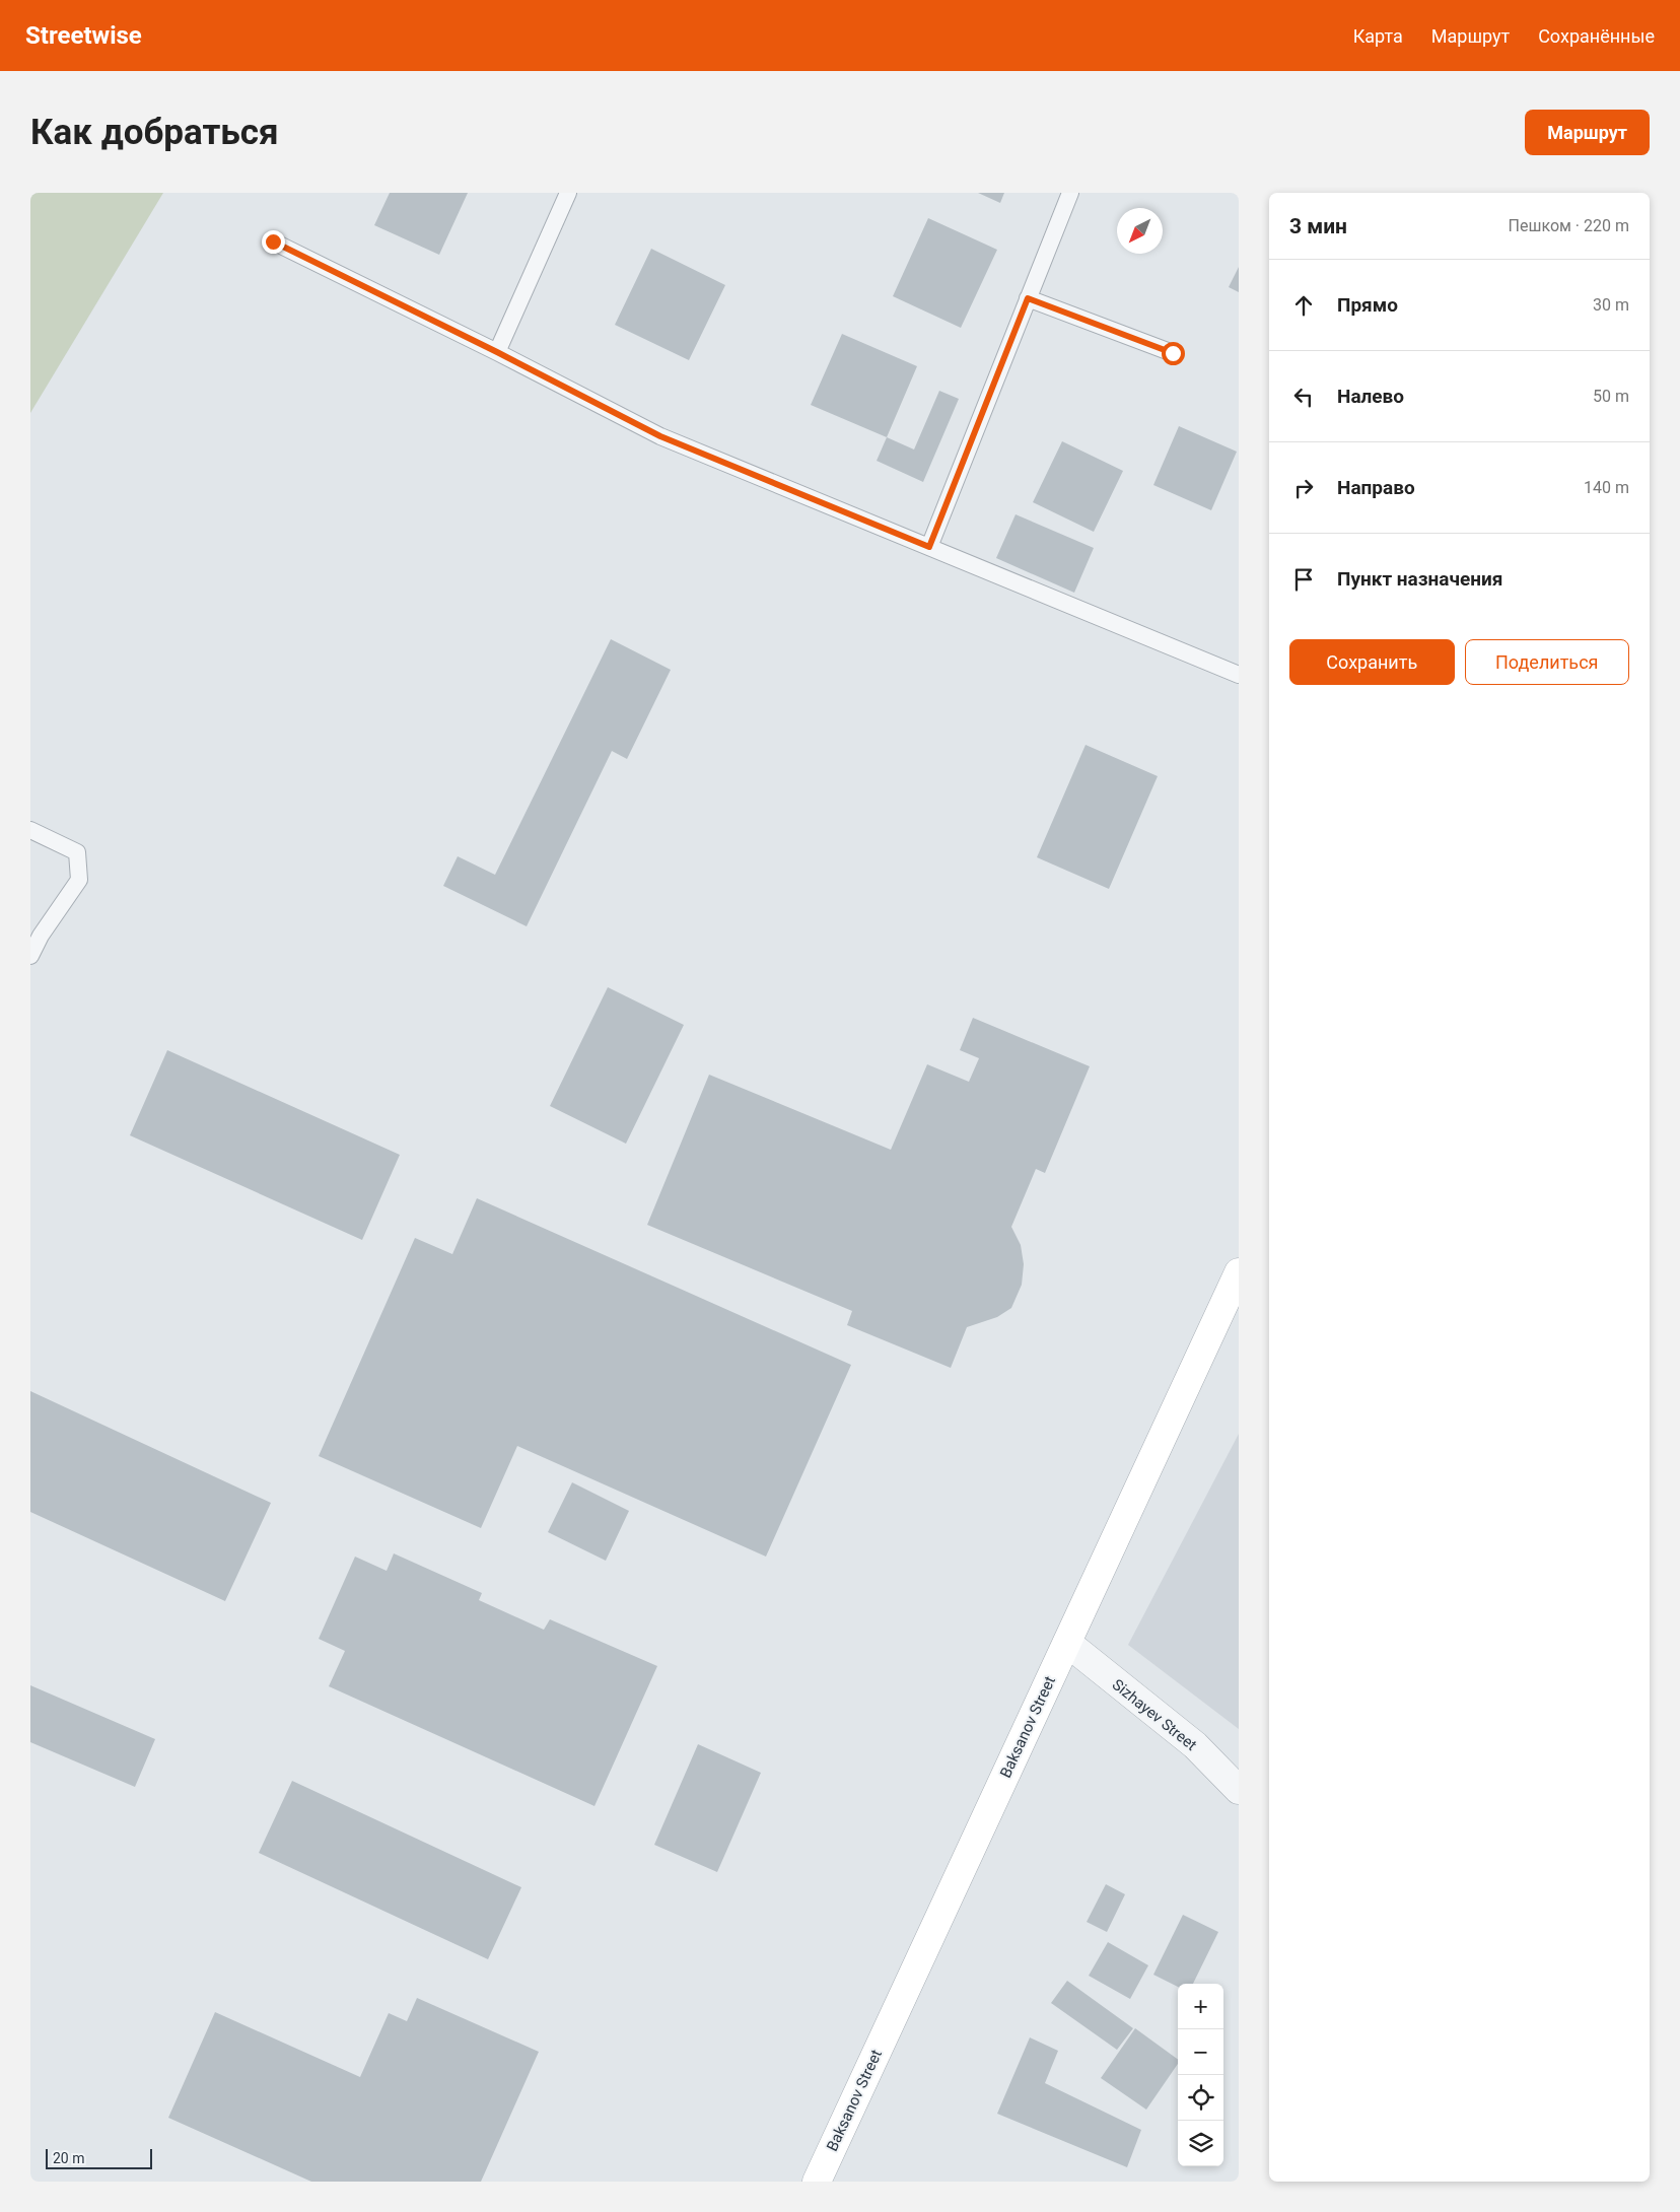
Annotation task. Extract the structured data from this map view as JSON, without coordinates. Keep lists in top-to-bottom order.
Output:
{
  "streets": {
    "main road": ["Baksanov Street"],
    "street": ["Sizhayev Street"]
  },
  "crossings": [
    ["Sizhayev Street", "Baksanov Street"]
  ],
  "scale_bar": "20 m",
  "north": "bottom left",
  "page": {
    "header": "Streetwise",
    "nav": ["Карта", "Маршрут", "Сохранённые"],
    "buttons": [
      "Маршрут",
      ["Сохранить", "Поделиться"]
    ],
    "title": "Как добраться",
    "heading": ["3 мин", "Пешком · 220 m"],
    "list": [
      ["Прямо", "30 m"],
      ["Налево", "50 m"],
      ["Направо", "140 m"],
      "Пункт назначения"
    ],
    "map_buttons": ["+", "−"],
    "scale": "20 m"
  }
}
